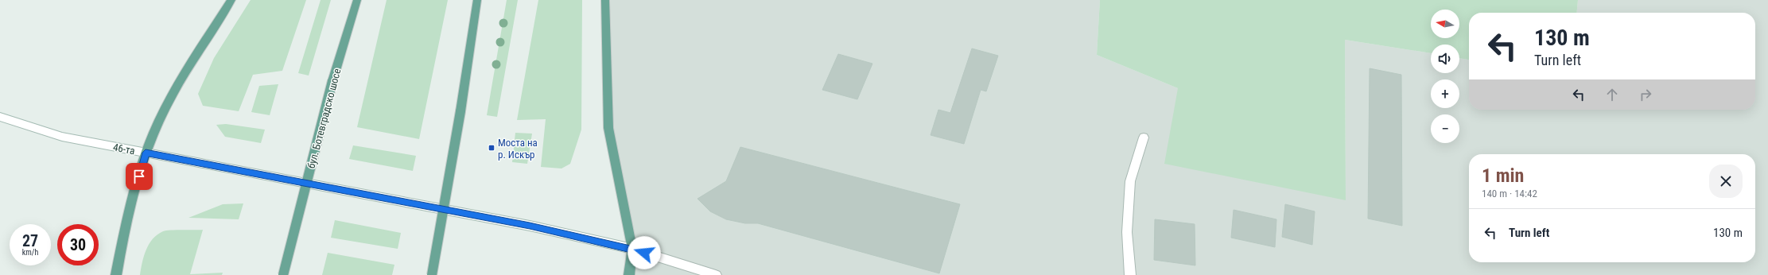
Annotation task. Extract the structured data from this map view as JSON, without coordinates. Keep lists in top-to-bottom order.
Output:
{
  "streets": {
    "main road": ["бул. Ботевградско шосе"],
    "street": ["46-та"]
  },
  "places": {
    "transit": ["Моста на р. Искър"]
  },
  "north": "left",
  "page": {
    "map_buttons": ["+", "−"],
    "turn": ["130 m", "Turn left"],
    "heading": ["1 min", "140 m · 14:42"],
    "list": [
      {
        "name": "Turn left",
        "value": "130 m"
      }
    ],
    "speed": "27 km/h",
    "limit": "30"
  }
}
